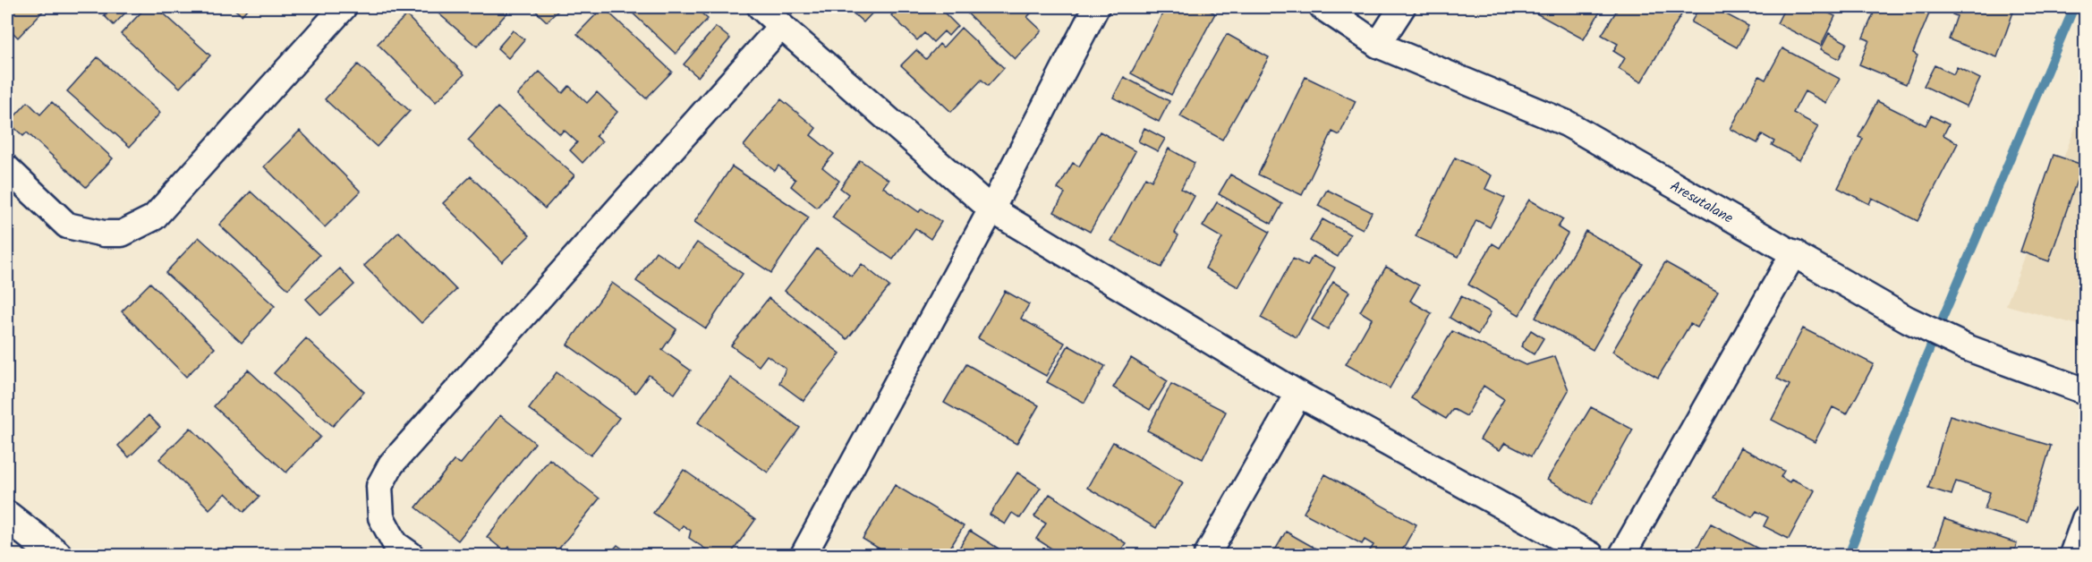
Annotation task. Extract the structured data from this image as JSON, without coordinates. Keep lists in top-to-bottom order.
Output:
{
  "streets": {
    "street": ["Aresutalane"]
  }
}
